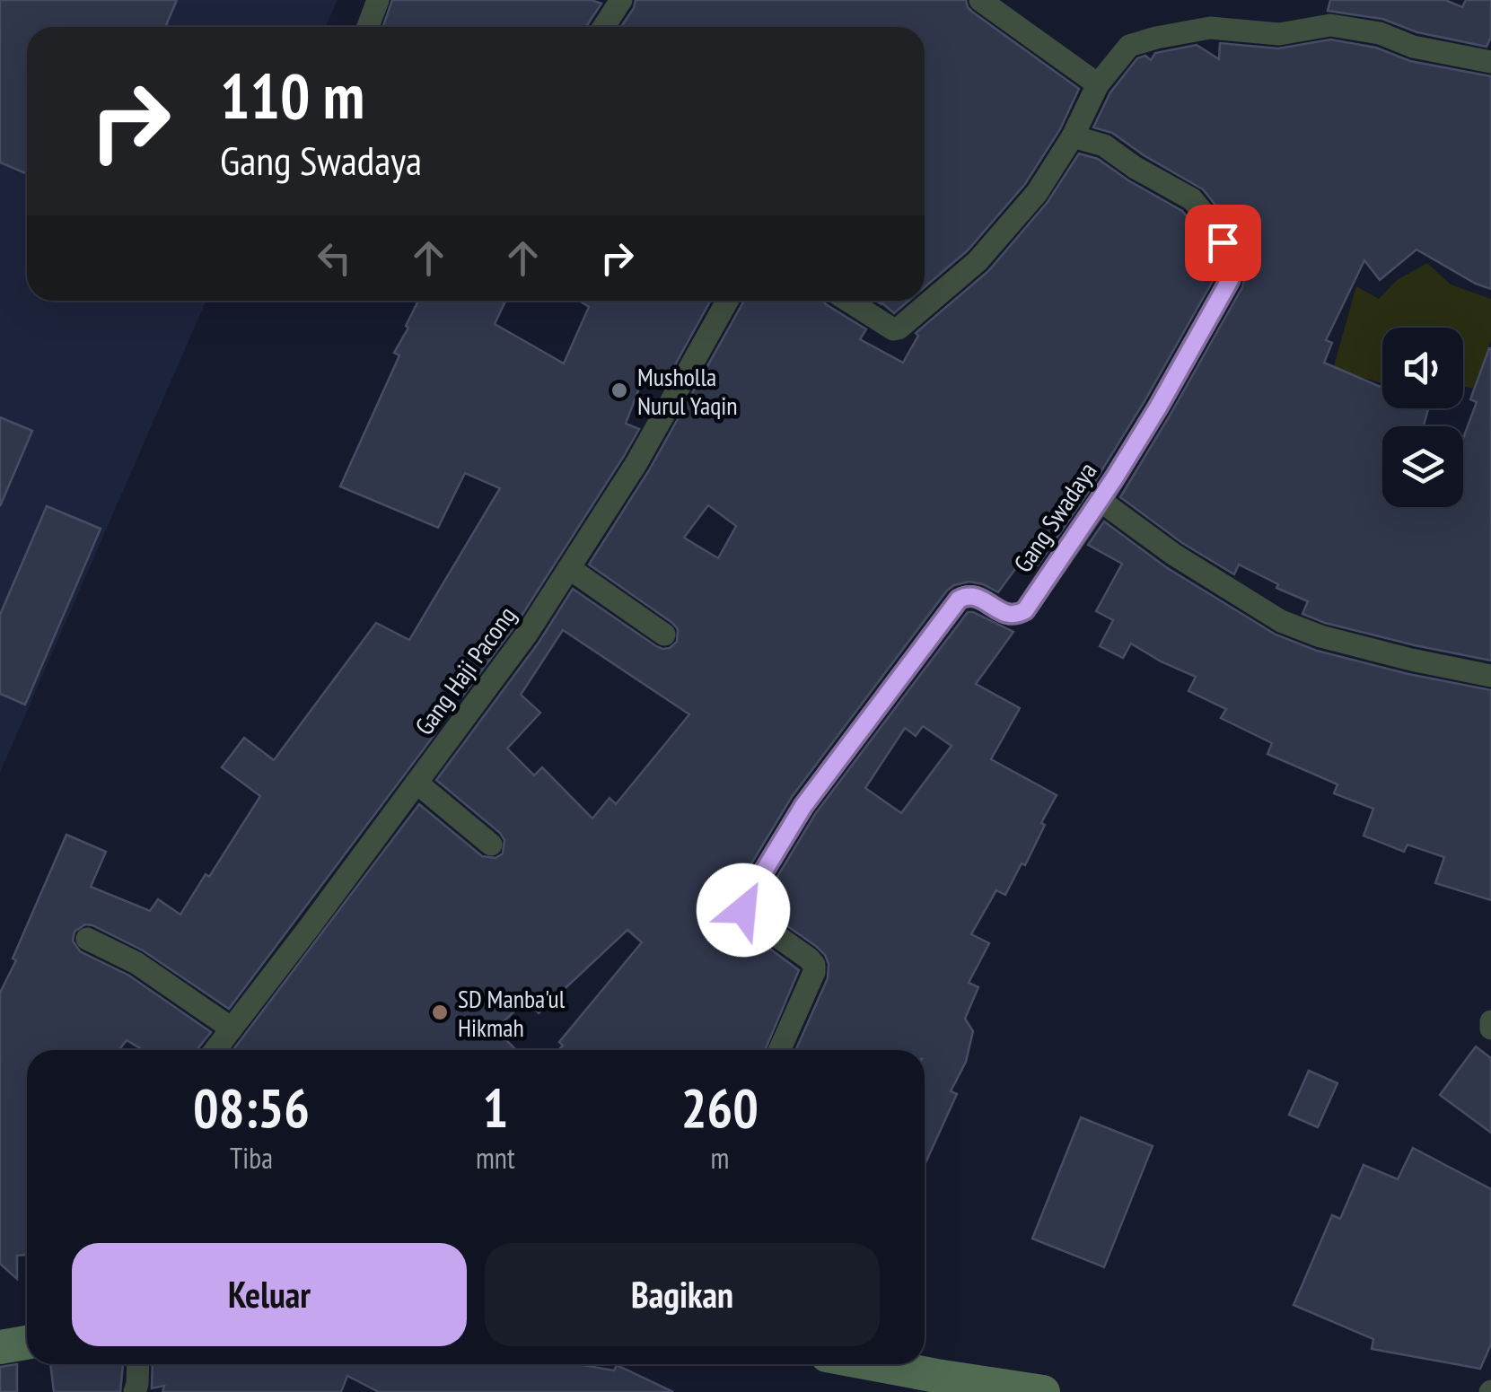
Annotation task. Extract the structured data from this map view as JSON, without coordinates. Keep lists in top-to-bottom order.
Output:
{
  "streets": {
    "street": ["Gang Swadaya", "Gang Haji Pacong"]
  },
  "places": ["Musholla Nurul Yaqin", "SD Manba'ul Hikmah"],
  "page": {
    "turn": ["110 m", "Gang Swadaya"],
    "eta": [
      "08:56",
      "Tiba",
      "1",
      "mnt",
      "260",
      "m"
    ],
    "buttons": ["Keluar", "Bagikan"]
  }
}
